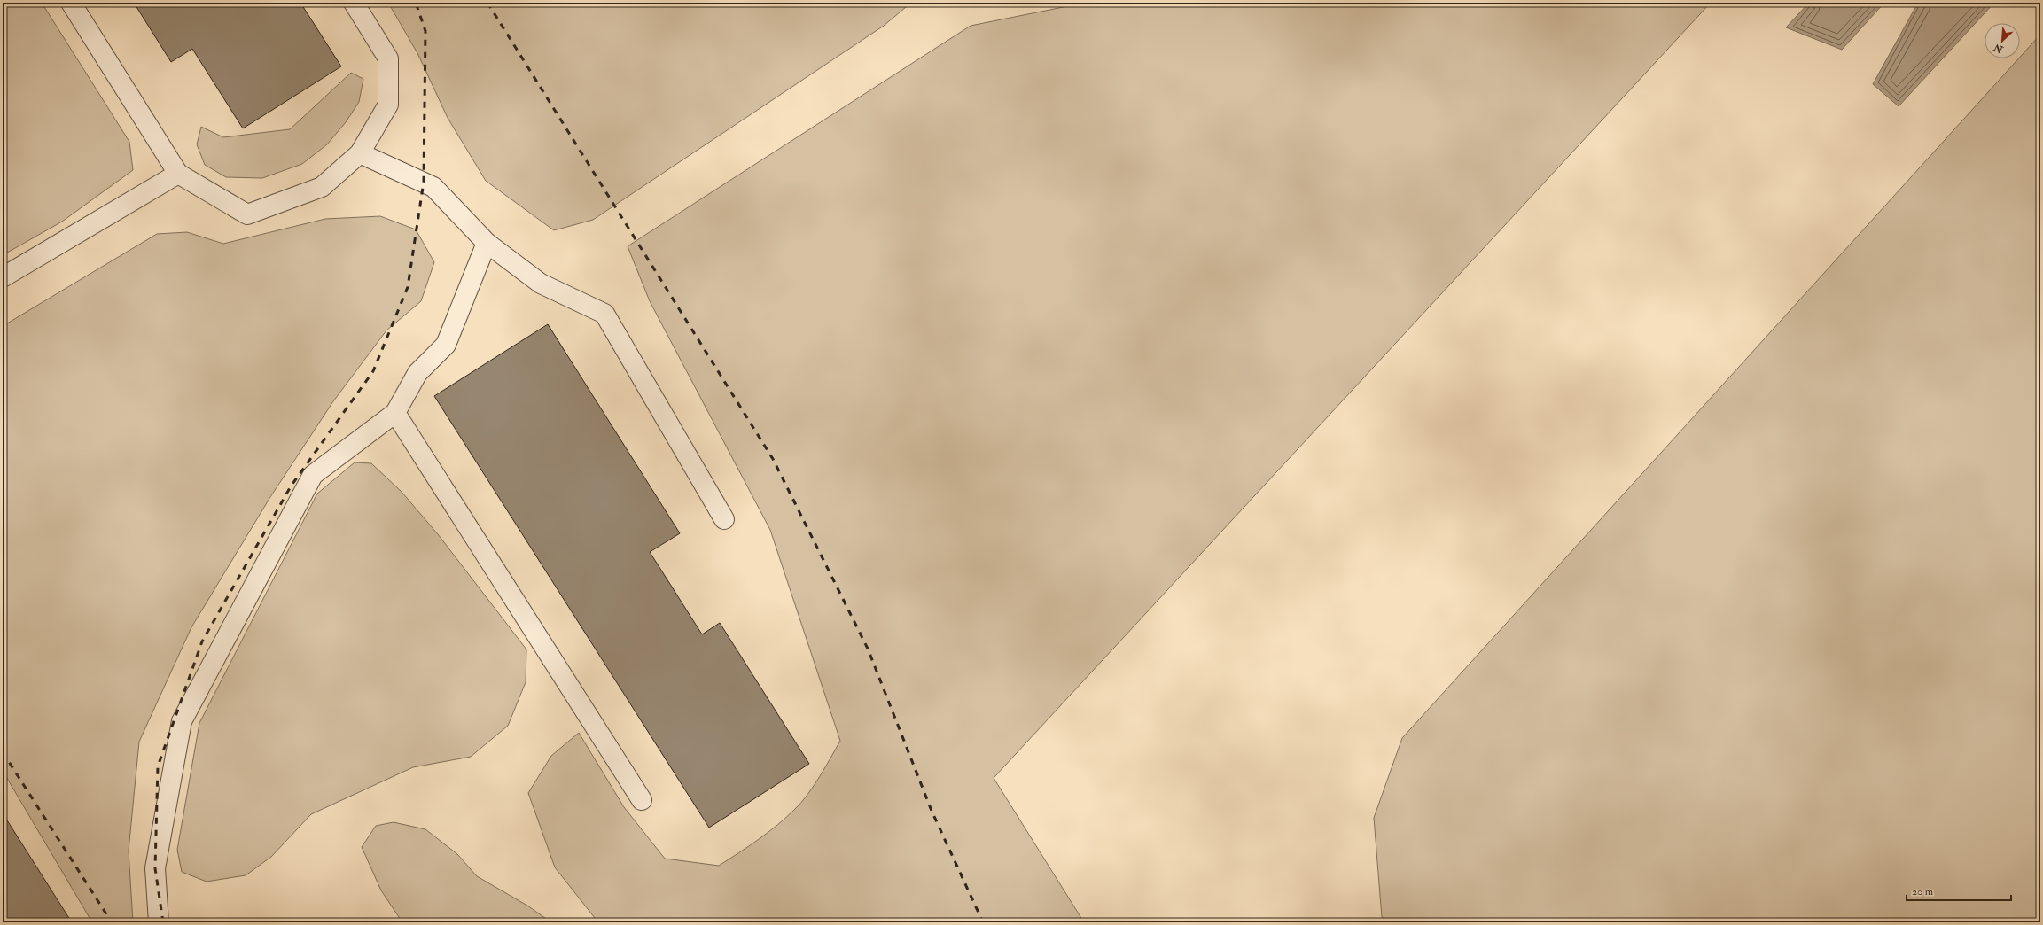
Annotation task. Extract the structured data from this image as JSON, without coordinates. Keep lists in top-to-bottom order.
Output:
{
  "scale_bar": "20 m",
  "north": "bottom left"
}
